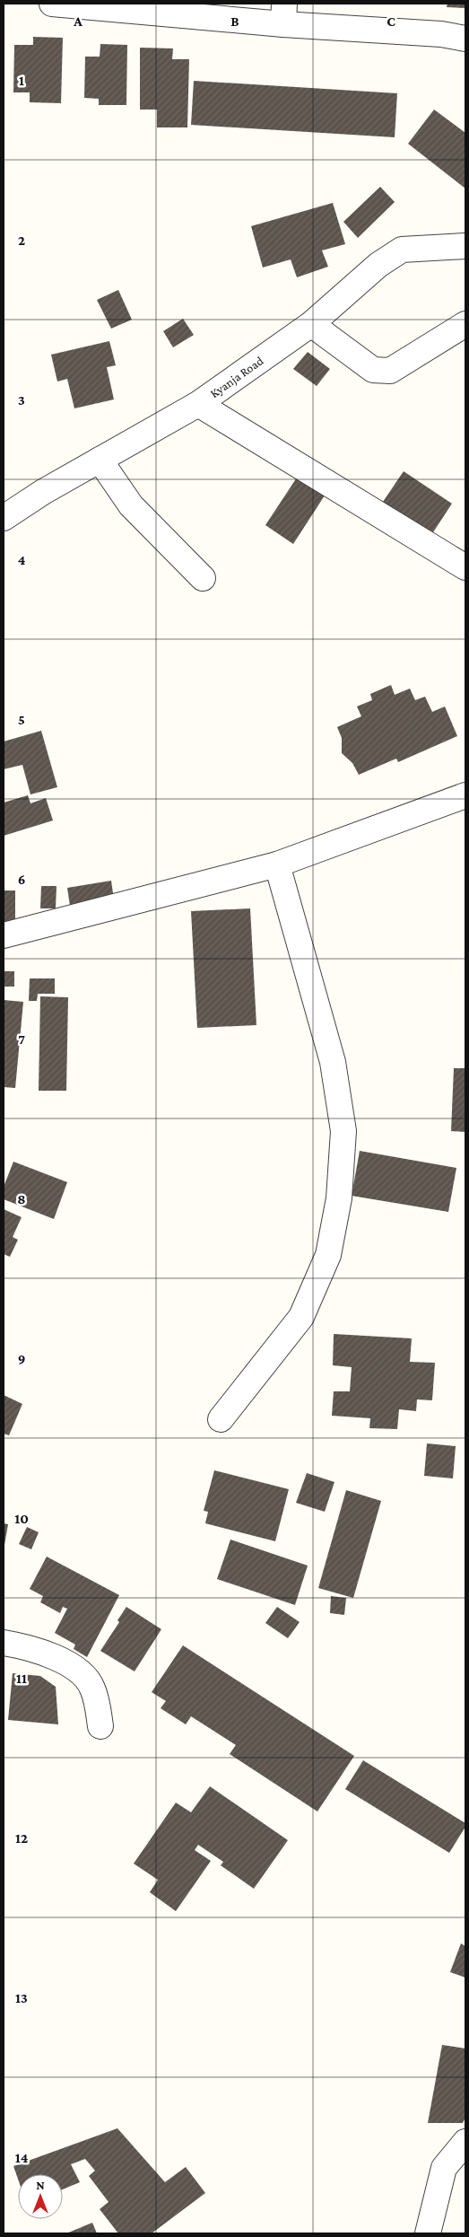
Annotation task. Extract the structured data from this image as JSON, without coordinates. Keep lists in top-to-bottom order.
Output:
{
  "streets": {
    "street": ["Kyanja Road"]
  },
  "north": "top",
  "grid": {
    "columns": ["A", "B", "C"],
    "rows": [
      "1",
      "2",
      "3",
      "4",
      "5",
      "6",
      "7",
      "8",
      "9",
      "10",
      "11",
      "12",
      "13",
      "14"
    ]
  }
}
